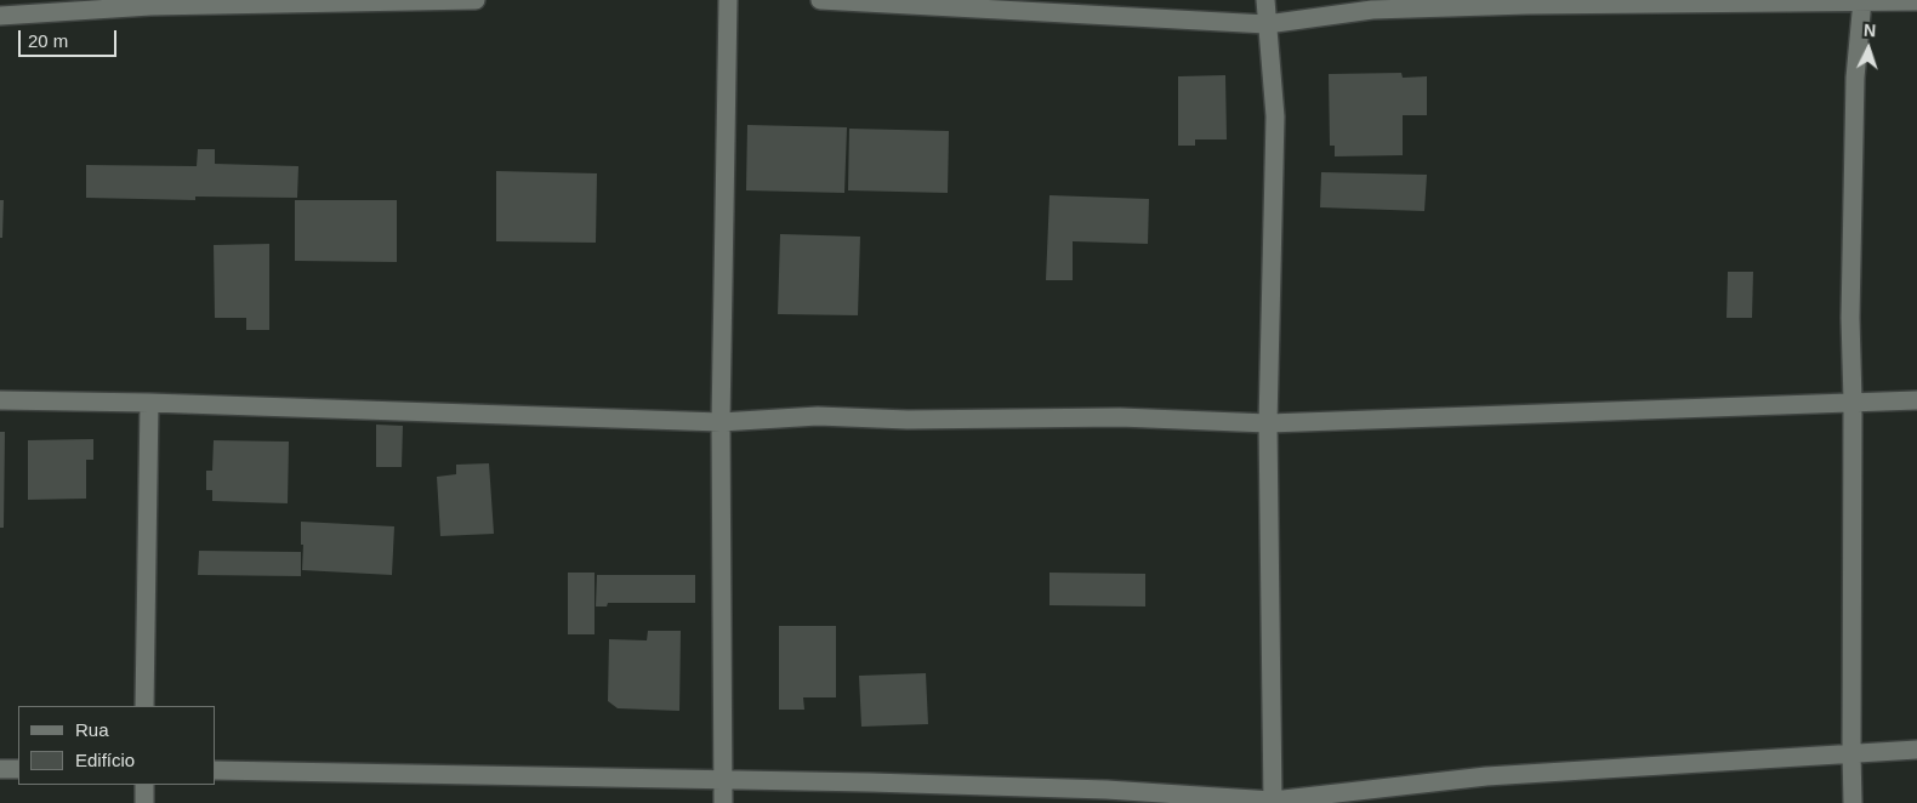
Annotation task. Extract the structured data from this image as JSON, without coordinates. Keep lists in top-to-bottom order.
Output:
{
  "legend": ["Rua", "Edifício"],
  "scale_bar": "20 m",
  "north": "top"
}
